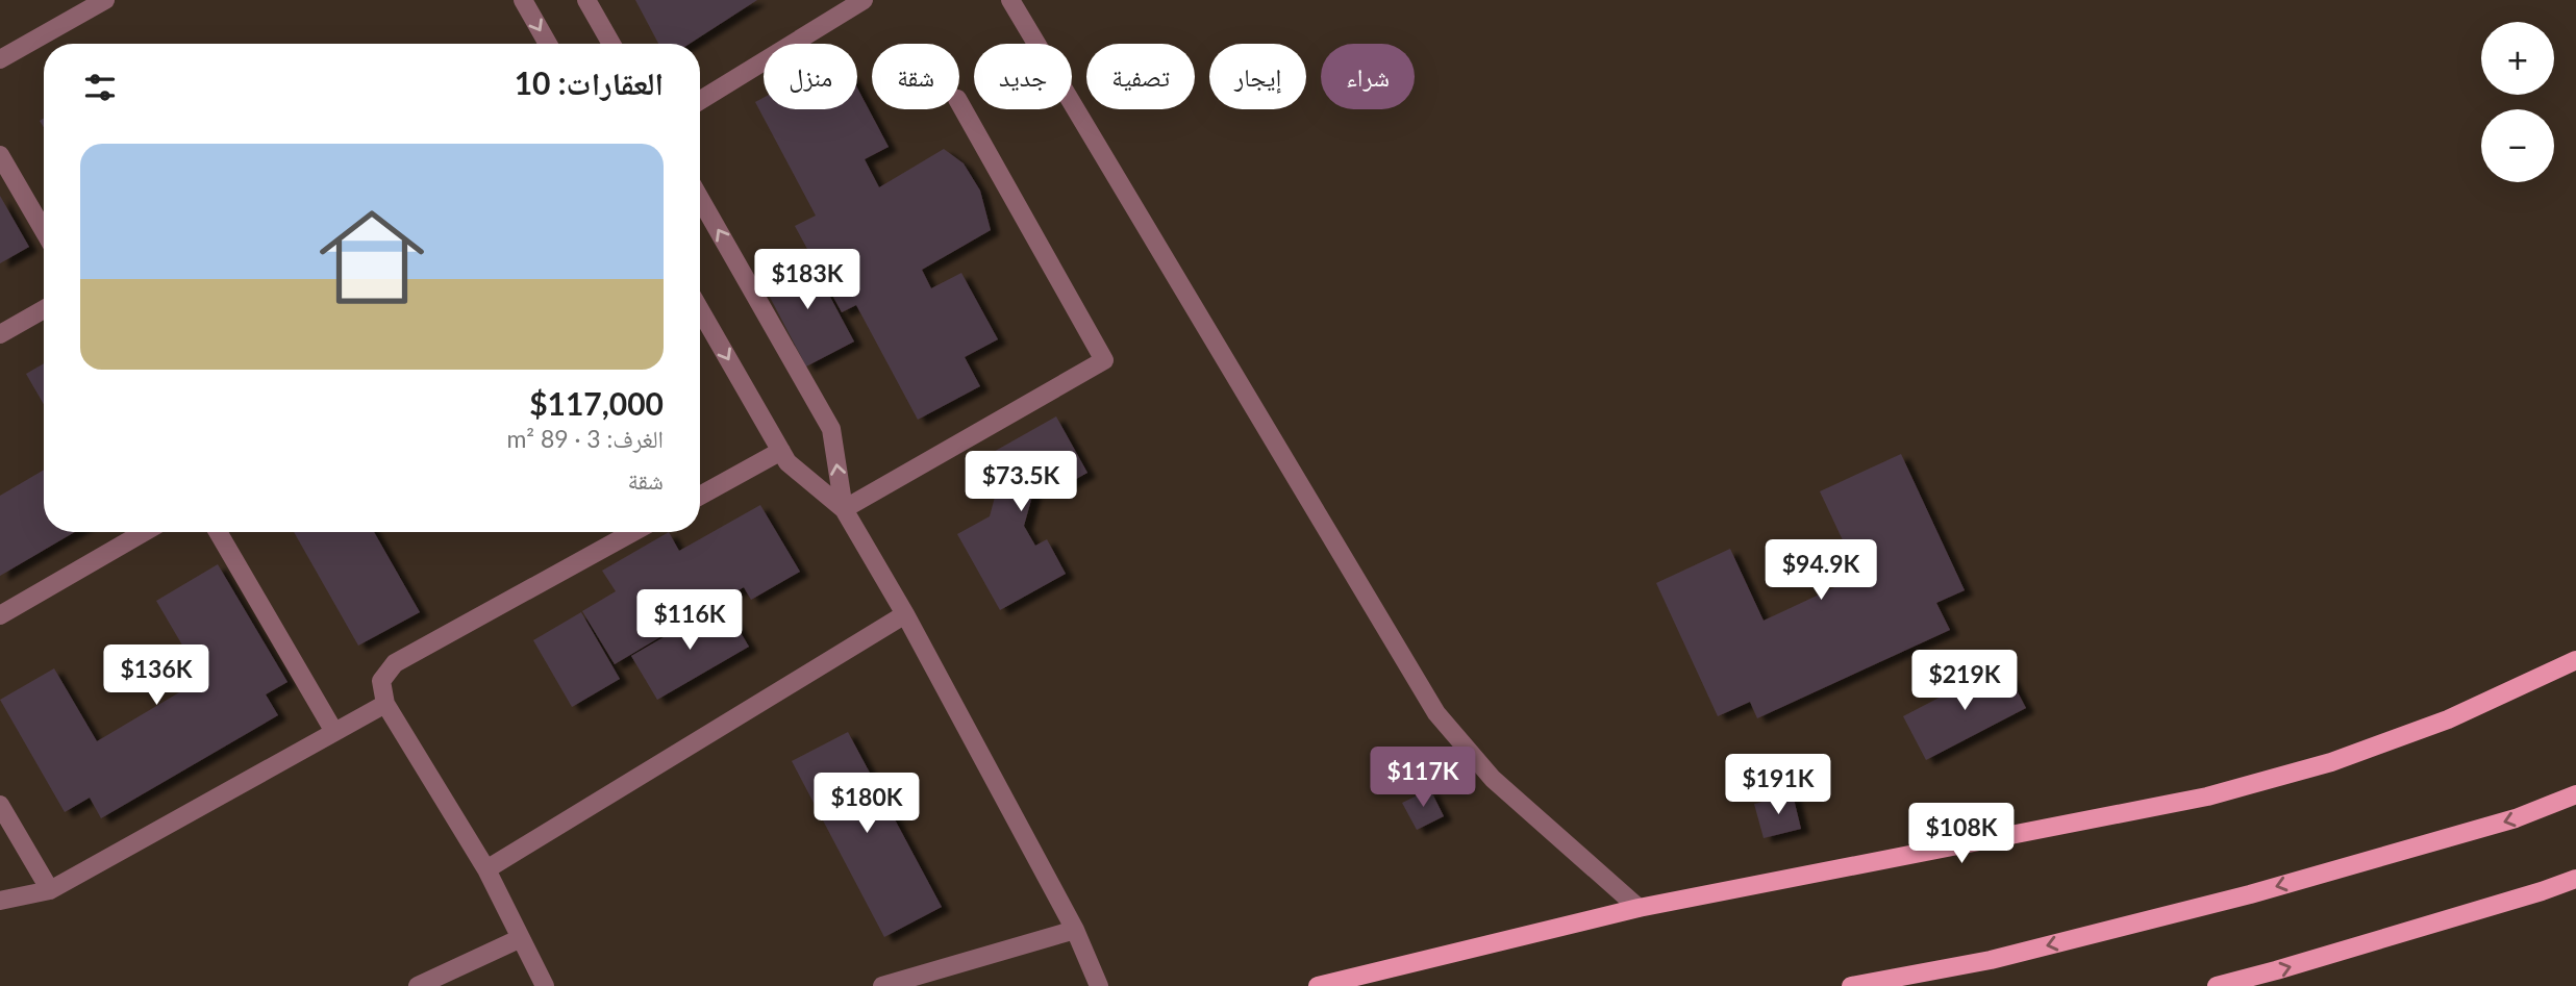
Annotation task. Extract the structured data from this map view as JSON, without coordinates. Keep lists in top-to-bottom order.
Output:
{
  "page": {
    "map_buttons": ["+", "−"],
    "chip": [
      "شراء",
      "إيجار",
      "تصفية",
      "جديد",
      "شقة",
      "منزل"
    ],
    "heading": "العقارات: 10",
    "list": [
      {
        "name": "$117,000",
        "note": "الغرف: 3 · 89 m² · شقة"
      }
    ],
    "price": [
      "$183K",
      "$73.5K",
      "$94.9K",
      "$116K",
      "$136K",
      "$219K",
      "$117K",
      "$191K",
      "$180K",
      "$108K"
    ]
  }
}
